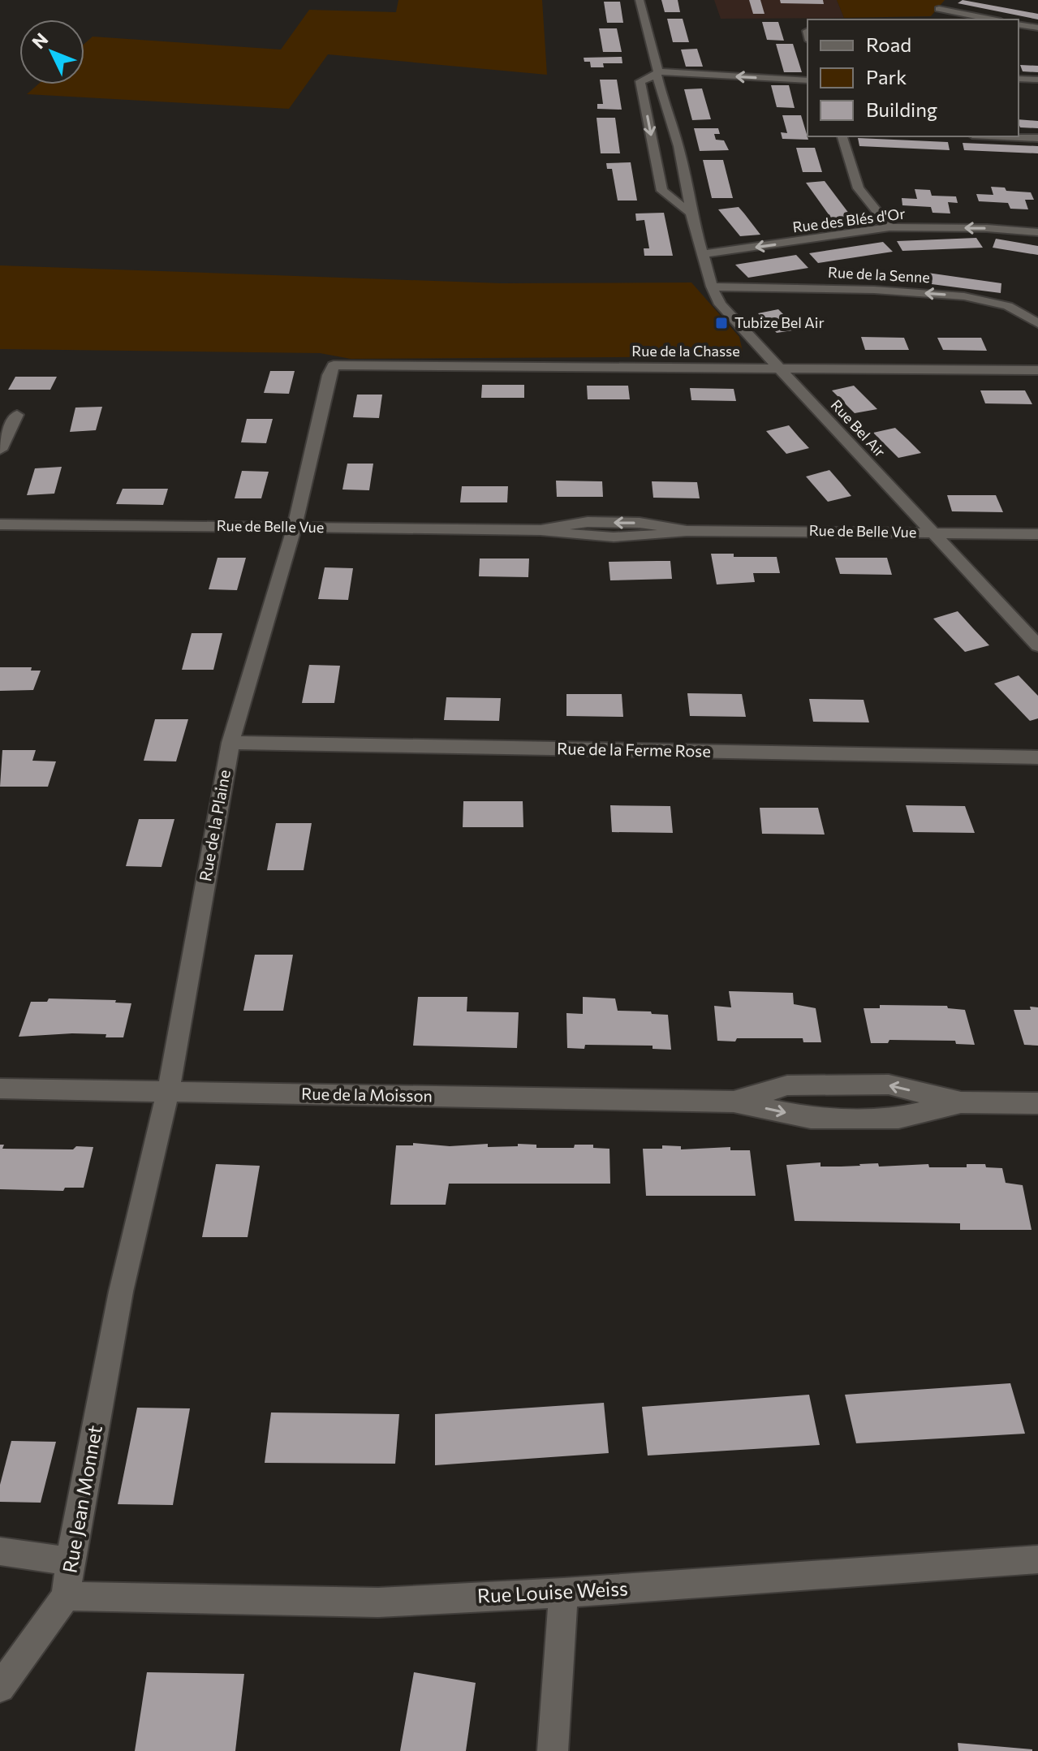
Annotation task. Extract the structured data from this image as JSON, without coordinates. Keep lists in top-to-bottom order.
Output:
{
  "streets": {
    "street": [
      "Rue des Blés d'Or",
      "Rue de la Senne",
      "Rue de la Chasse",
      "Rue Bel Air",
      "Rue de Belle Vue",
      "Rue de la Ferme Rose",
      "Rue de la Plaine",
      "Rue de la Moisson",
      "Rue Jean Monnet",
      "Rue Louise Weiss"
    ]
  },
  "crossings": [
    ["Rue des Blés d'Or", "Rue Bel Air"],
    ["Rue de la Senne", "Rue Bel Air"],
    ["Rue de la Chasse", "Rue Bel Air"],
    ["Rue de la Chasse", "Rue de la Plaine"],
    ["Rue Bel Air", "Rue de Belle Vue"],
    ["Rue de Belle Vue", "Rue de la Plaine"],
    ["Rue de la Ferme Rose", "Rue de la Plaine"],
    ["Rue de la Plaine", "Rue de la Moisson"],
    ["Rue de la Plaine", "Rue Jean Monnet"],
    ["Rue Jean Monnet", "Rue Louise Weiss"]
  ],
  "one_way": ["Rue de la Senne"],
  "places": {
    "transit": ["Tubize Bel Air"]
  },
  "legend": ["Road", "Park", "Building"],
  "north": "top left"
}
